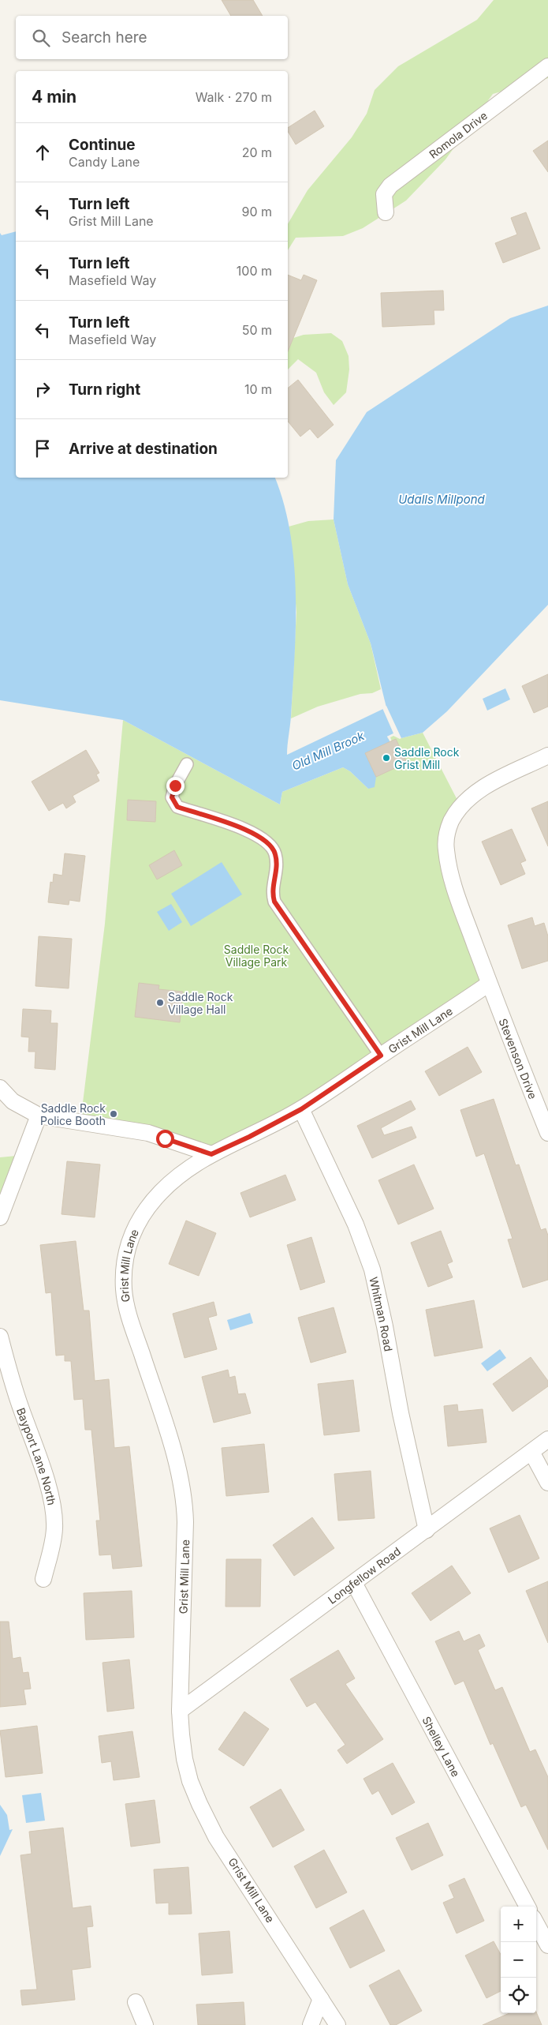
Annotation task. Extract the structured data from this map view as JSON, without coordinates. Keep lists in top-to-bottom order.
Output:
{
  "streets": {
    "street": [
      "Romola Drive",
      "Grist Mill Lane",
      "Stevenson Drive",
      "Whitman Road",
      "Bayport Lane North",
      "Longfellow Road",
      "Shelley Lane"
    ]
  },
  "crossings": [
    ["Grist Mill Lane", "Stevenson Drive"],
    ["Grist Mill Lane", "Whitman Road"],
    ["Grist Mill Lane", "Longfellow Road"],
    ["Whitman Road", "Longfellow Road"],
    ["Longfellow Road", "Shelley Lane"]
  ],
  "water": ["Udalls Millpond", "Old Mill Brook"],
  "parks": ["Saddle Rock Village Park"],
  "places": ["Saddle Rock Grist Mill", "Saddle Rock Village Hall", "Saddle Rock Police Booth"],
  "page": {
    "search": "Search here",
    "heading": ["4 min", "Walk · 270 m"],
    "list": [
      ["Continue", "Candy Lane", "20 m"],
      ["Turn left", "Grist Mill Lane", "90 m"],
      ["Turn left", "Masefield Way", "100 m"],
      ["Turn left", "Masefield Way", "50 m"],
      ["Turn right", "10 m"],
      "Arrive at destination"
    ],
    "map_buttons": ["+", "−"]
  }
}
